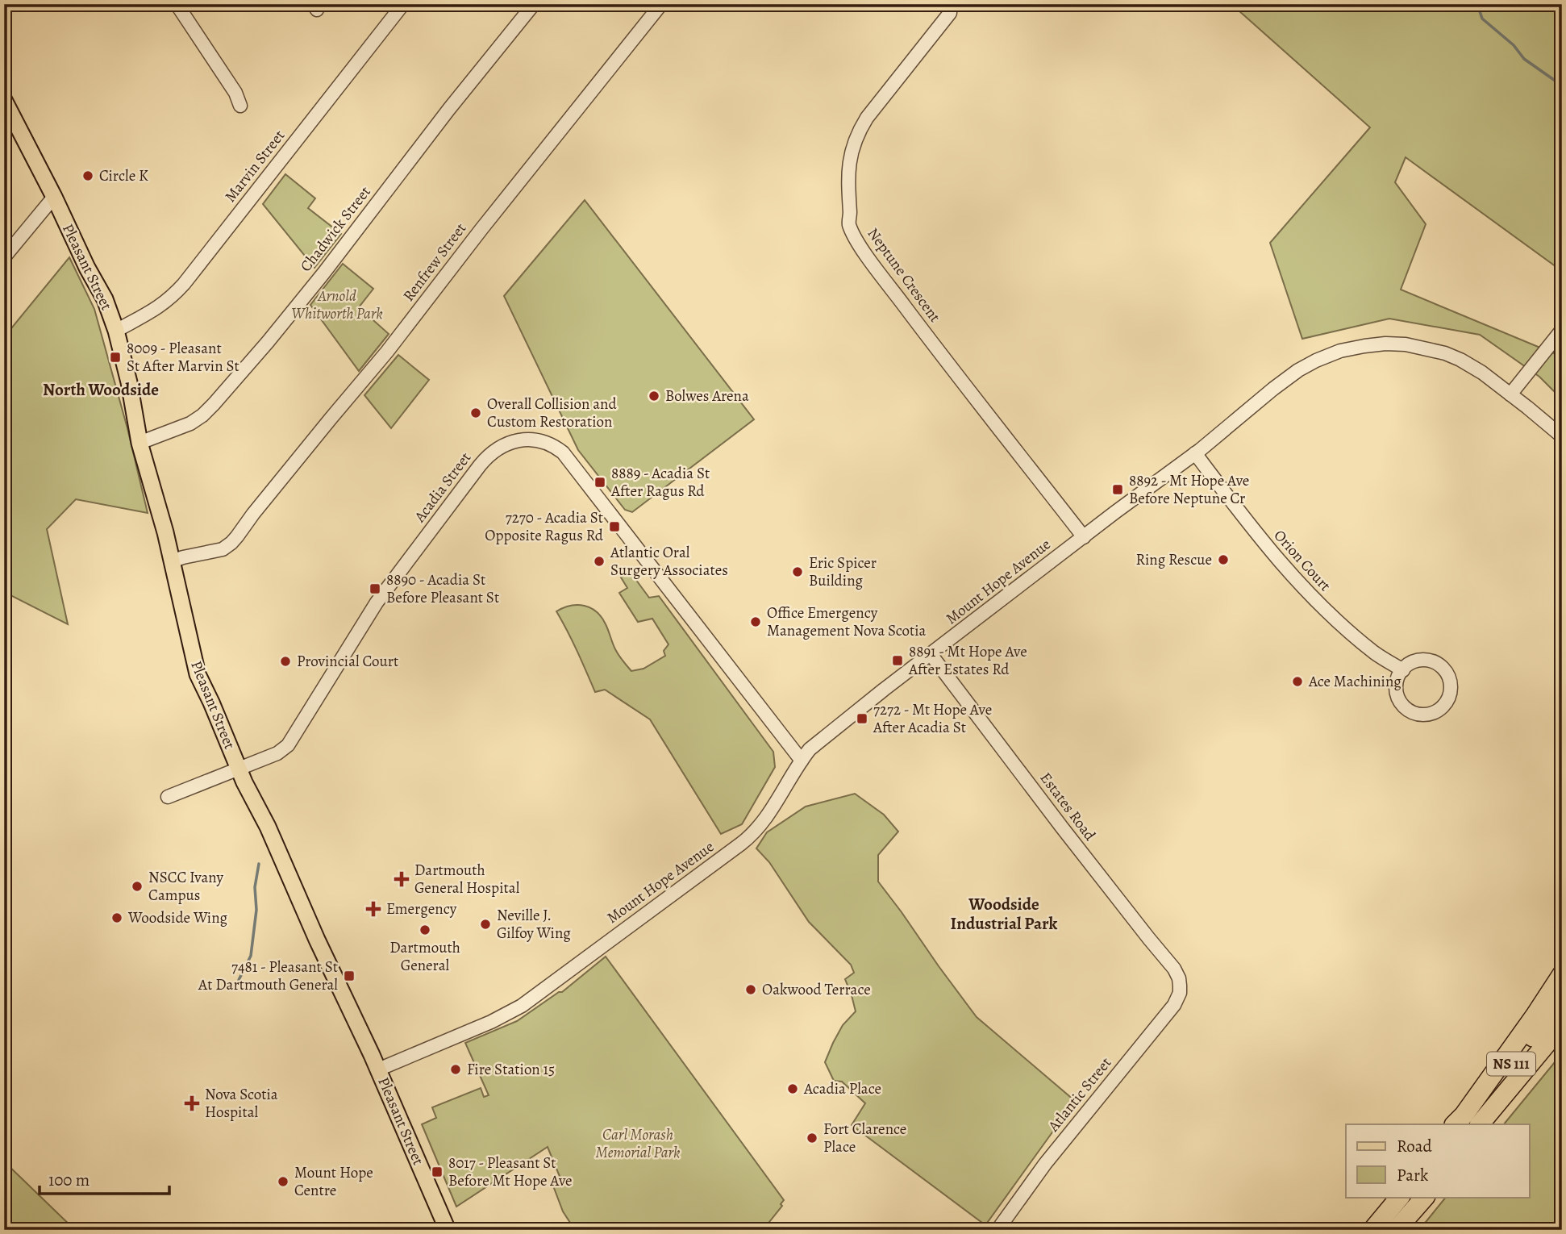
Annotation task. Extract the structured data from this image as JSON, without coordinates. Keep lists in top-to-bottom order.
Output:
{
  "streets": {
    "highway": ["NS 111"],
    "main road": ["Pleasant Street"],
    "street": [
      "Marvin Street",
      "Chadwick Street",
      "Renfrew Street",
      "Neptune Crescent",
      "Acadia Street",
      "Orion Court",
      "Mount Hope Avenue",
      "Estates Road",
      "Atlantic Street"
    ]
  },
  "crossings": [
    ["Marvin Street", "Pleasant Street"],
    ["Chadwick Street", "Pleasant Street"],
    ["Renfrew Street", "Pleasant Street"],
    ["Pleasant Street", "Acadia Street"],
    ["Pleasant Street", "Mount Hope Avenue"],
    ["Neptune Crescent", "Mount Hope Avenue"],
    ["Acadia Street", "Mount Hope Avenue"],
    ["Orion Court", "Mount Hope Avenue"],
    ["Mount Hope Avenue", "Estates Road"],
    ["Estates Road", "Atlantic Street"]
  ],
  "districts": ["North Woodside", "Woodside Industrial Park"],
  "parks": ["Arnold Whitworth Park", "Carl Morash Memorial Park"],
  "places": {
    "other": [
      "Circle K",
      "Bolwes Arena",
      "Overall Collision and Custom Restoration",
      "Ring Rescue",
      "Atlantic Oral Surgery Associates",
      "Eric Spicer Building",
      "Office Emergency Management Nova Scotia",
      "Provincial Court",
      "Ace Machining",
      "NSCC Ivany Campus",
      "Woodside Wing",
      "Neville J. Gilfoy Wing",
      "Dartmouth General",
      "Oakwood Terrace",
      "Fire Station 15",
      "Acadia Place",
      "Fort Clarence Place",
      "Mount Hope Centre"
    ],
    "transit": [
      "8009 - Pleasant St After Marvin St",
      "8889 - Acadia St After Ragus Rd",
      "8892 - Mt Hope Ave Before Neptune Cr",
      "7270 - Acadia St Opposite Ragus Rd",
      "8890 - Acadia St Before Pleasant St",
      "8891 - Mt Hope Ave After Estates Rd",
      "7272 - Mt Hope Ave After Acadia St",
      "7481 - Pleasant St At Dartmouth General",
      "8017 - Pleasant St Before Mt Hope Ave"
    ],
    "health": ["Dartmouth General Hospital", "Emergency", "Nova Scotia Hospital"]
  },
  "legend": ["Road", "Park"],
  "scale_bar": "100 m"
}
